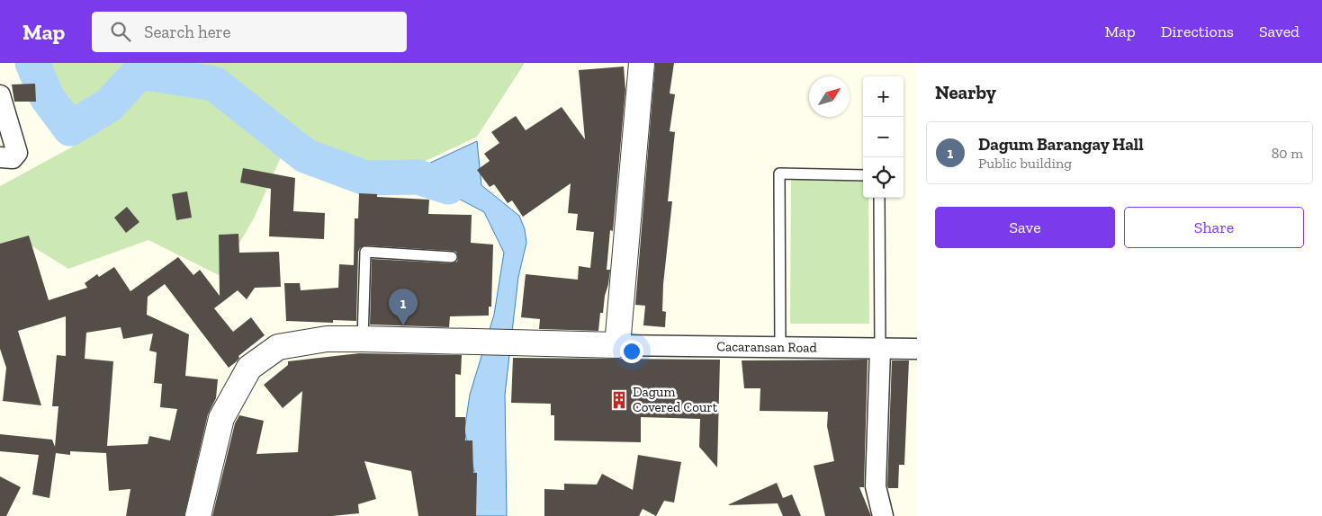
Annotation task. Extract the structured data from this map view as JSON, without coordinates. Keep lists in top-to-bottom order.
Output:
{
  "streets": {
    "street": ["Cacaransan Road"]
  },
  "places": {
    "building": ["Dagum Covered Court"]
  },
  "north": "top right",
  "page": {
    "header": "Map",
    "search": "Search here",
    "nav": ["Map", "Directions", "Saved"],
    "heading": "Nearby",
    "map_buttons": ["+", "−"],
    "list": [
      {
        "mark": "1",
        "name": "Dagum Barangay Hall",
        "note": "Public building",
        "value": "80 m"
      }
    ],
    "buttons": ["Save", "Share"],
    "pins": "1"
  }
}
